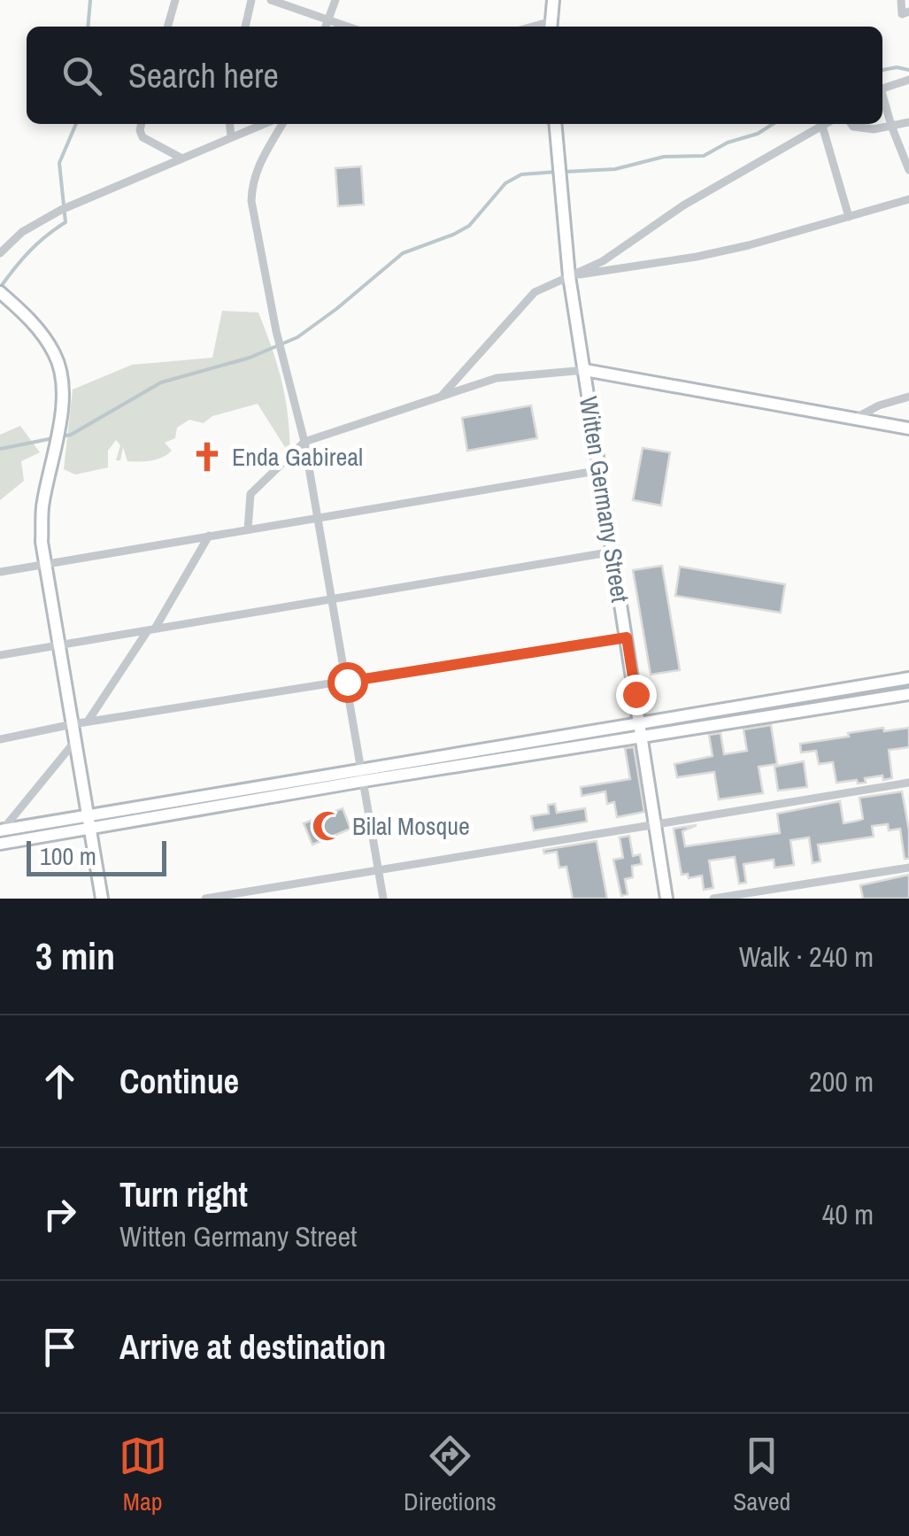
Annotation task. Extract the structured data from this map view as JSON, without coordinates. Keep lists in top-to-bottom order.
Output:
{
  "streets": {
    "street": ["Witten Germany Street"]
  },
  "places": {
    "church": ["Enda Gabireal"],
    "mosque": ["Bilal Mosque"]
  },
  "scale_bar": "100 m",
  "page": {
    "search": "Search here",
    "scale": "100 m",
    "heading": ["3 min", "Walk · 240 m"],
    "list": [
      ["Continue", "200 m"],
      ["Turn right", "Witten Germany Street", "40 m"],
      "Arrive at destination"
    ],
    "nav": ["Map", "Directions", "Saved"]
  }
}
